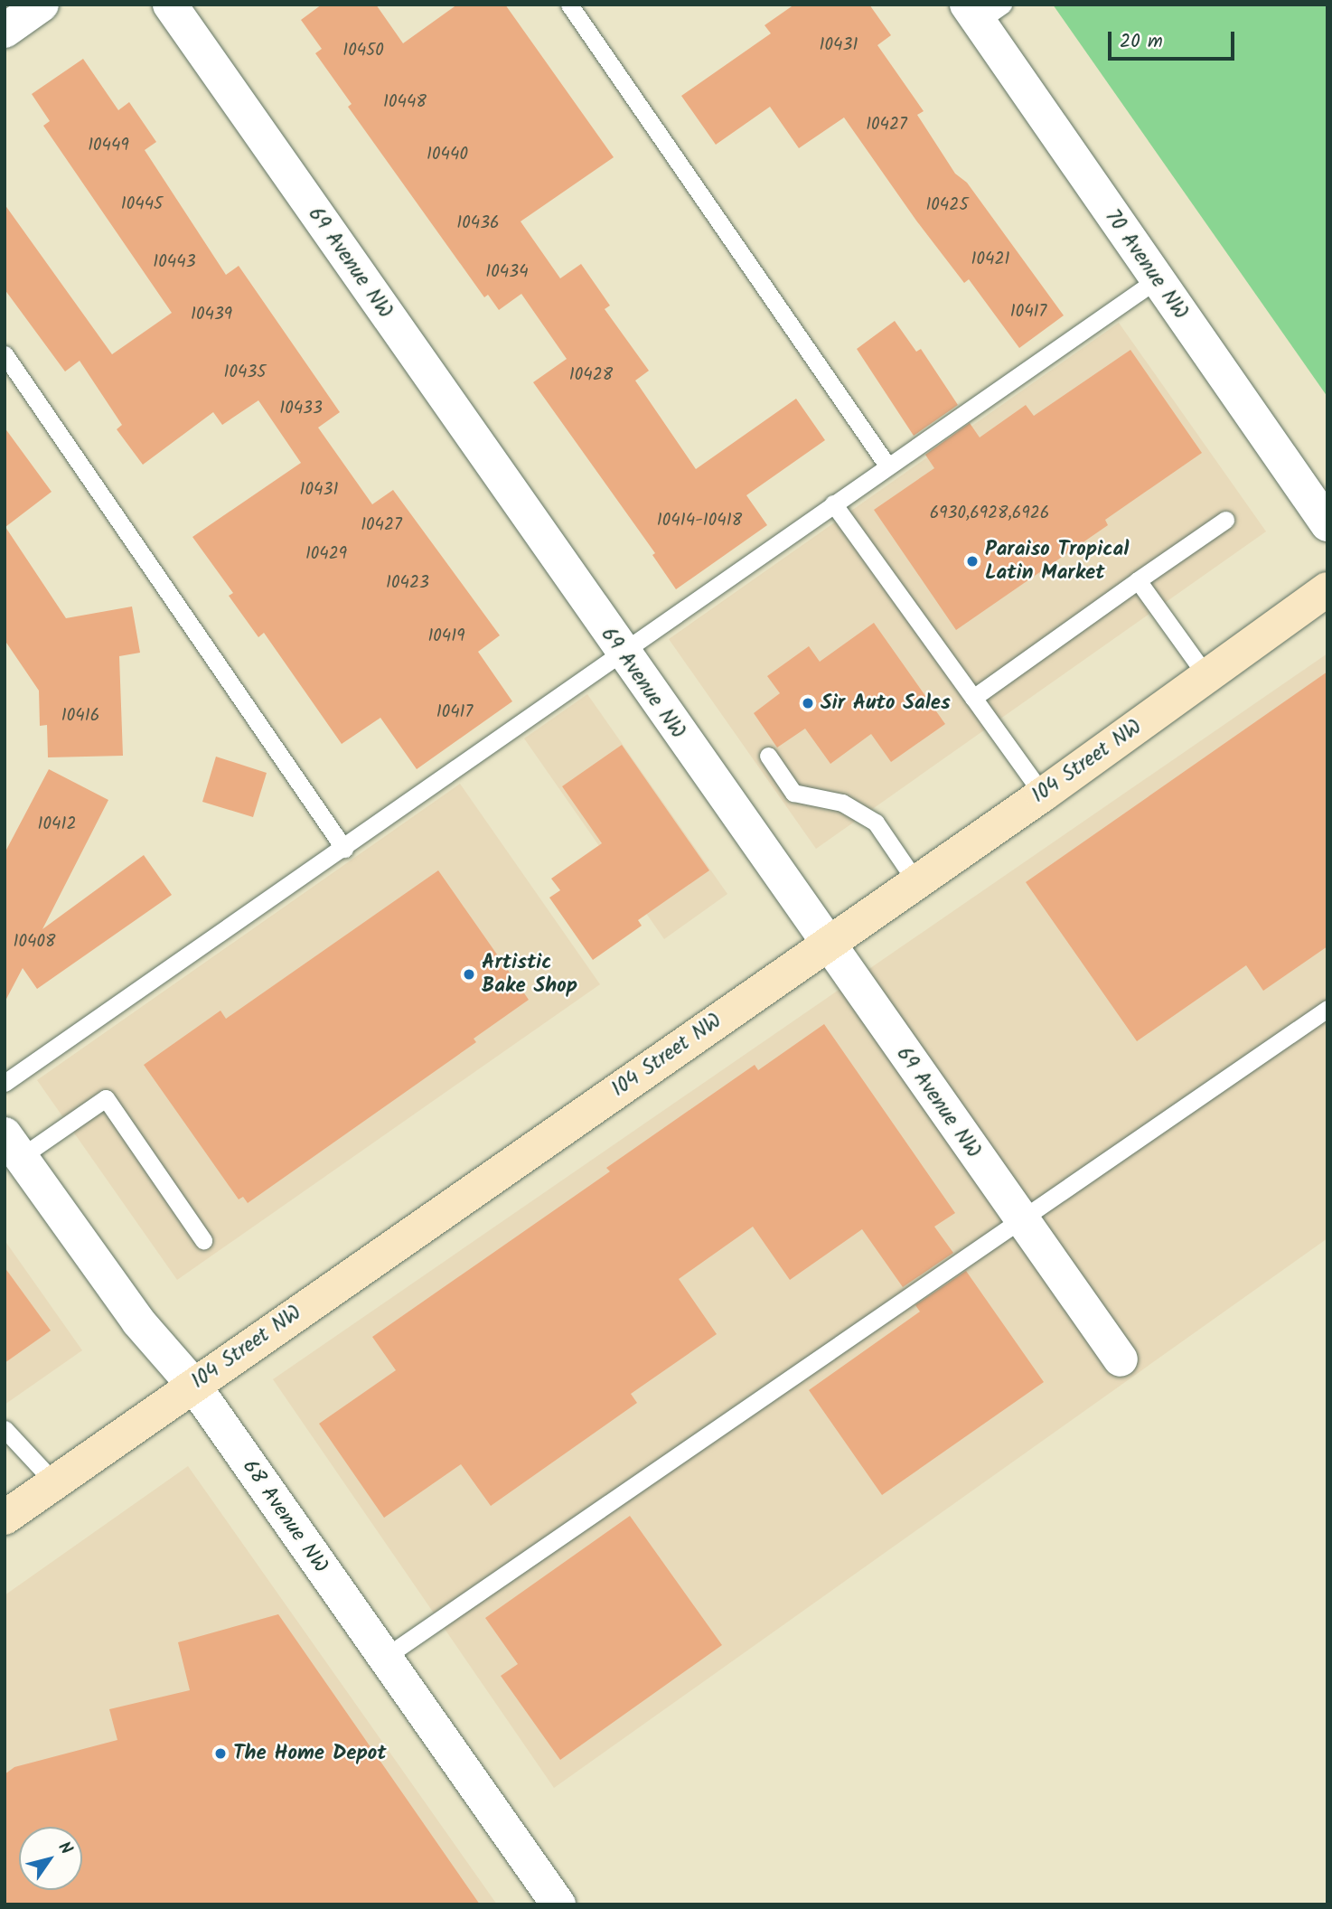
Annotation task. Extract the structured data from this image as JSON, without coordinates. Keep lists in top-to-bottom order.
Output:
{
  "streets": {
    "main road": ["104 Street NW"],
    "street": ["69 Avenue NW", "70 Avenue NW", "68 Avenue NW"]
  },
  "crossings": [
    ["69 Avenue NW", "104 Street NW"],
    ["104 Street NW", "68 Avenue NW"]
  ],
  "places": [
    "Paraiso Tropical Latin Market",
    "Sir Auto Sales",
    "Artistic Bake Shop",
    "The Home Depot"
  ],
  "house_numbers": [
    "10431",
    "10450",
    "10448",
    "10427",
    "10449",
    "10440",
    "10445",
    "10425",
    "10436",
    "10421",
    "10443",
    "10434",
    "10417",
    "10439",
    "10435",
    "10428",
    "10433",
    "10431",
    "6930,6928,6926",
    "10414-10418",
    "10427",
    "10429",
    "10423",
    "10419",
    "10417",
    "10416",
    "10412",
    "10408"
  ],
  "scale_bar": "20 m",
  "north": "top right"
}
